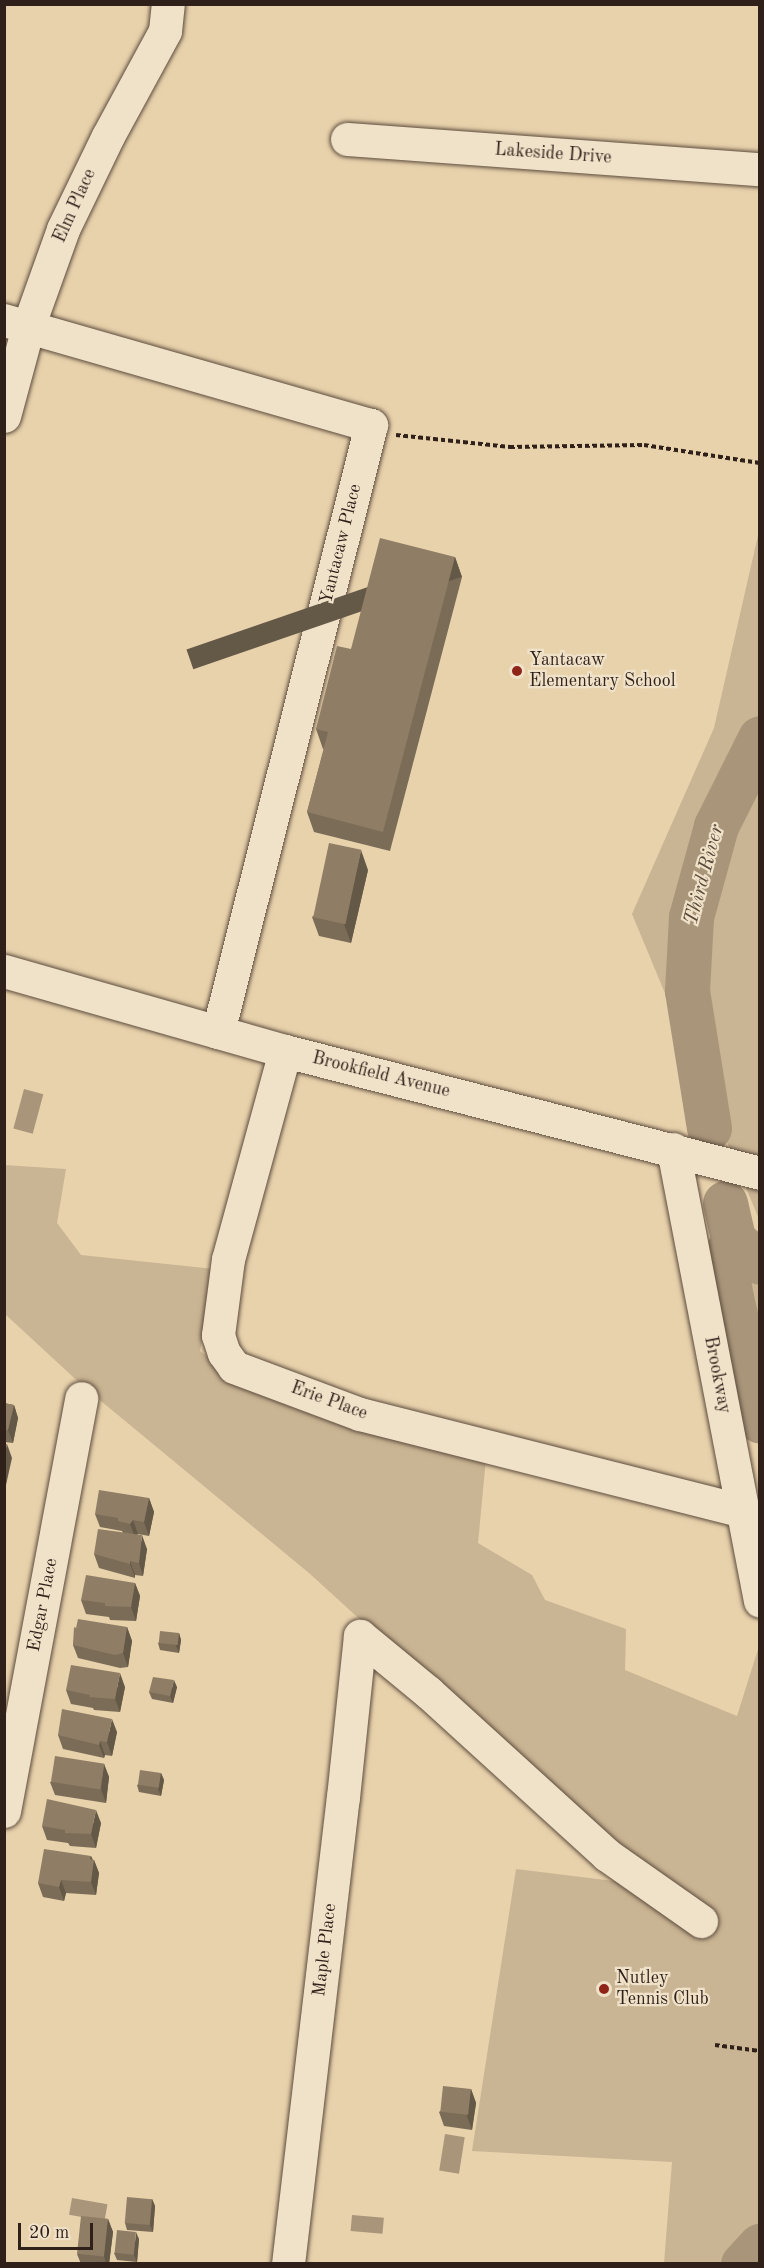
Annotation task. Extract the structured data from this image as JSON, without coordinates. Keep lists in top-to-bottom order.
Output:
{
  "streets": {
    "street": [
      "Lakeside Drive",
      "Elm Place",
      "Yantacaw Place",
      "Brookfield Avenue",
      "Brookway",
      "Erie Place",
      "Edgar Place",
      "Maple Place"
    ]
  },
  "crossings": [
    ["Yantacaw Place", "Brookfield Avenue"],
    ["Brookfield Avenue", "Brookway"],
    ["Brookfield Avenue", "Erie Place"],
    ["Brookway", "Erie Place"]
  ],
  "water": ["Third River"],
  "places": ["Yantacaw Elementary School", "Nutley Tennis Club"],
  "scale_bar": "20 m"
}
